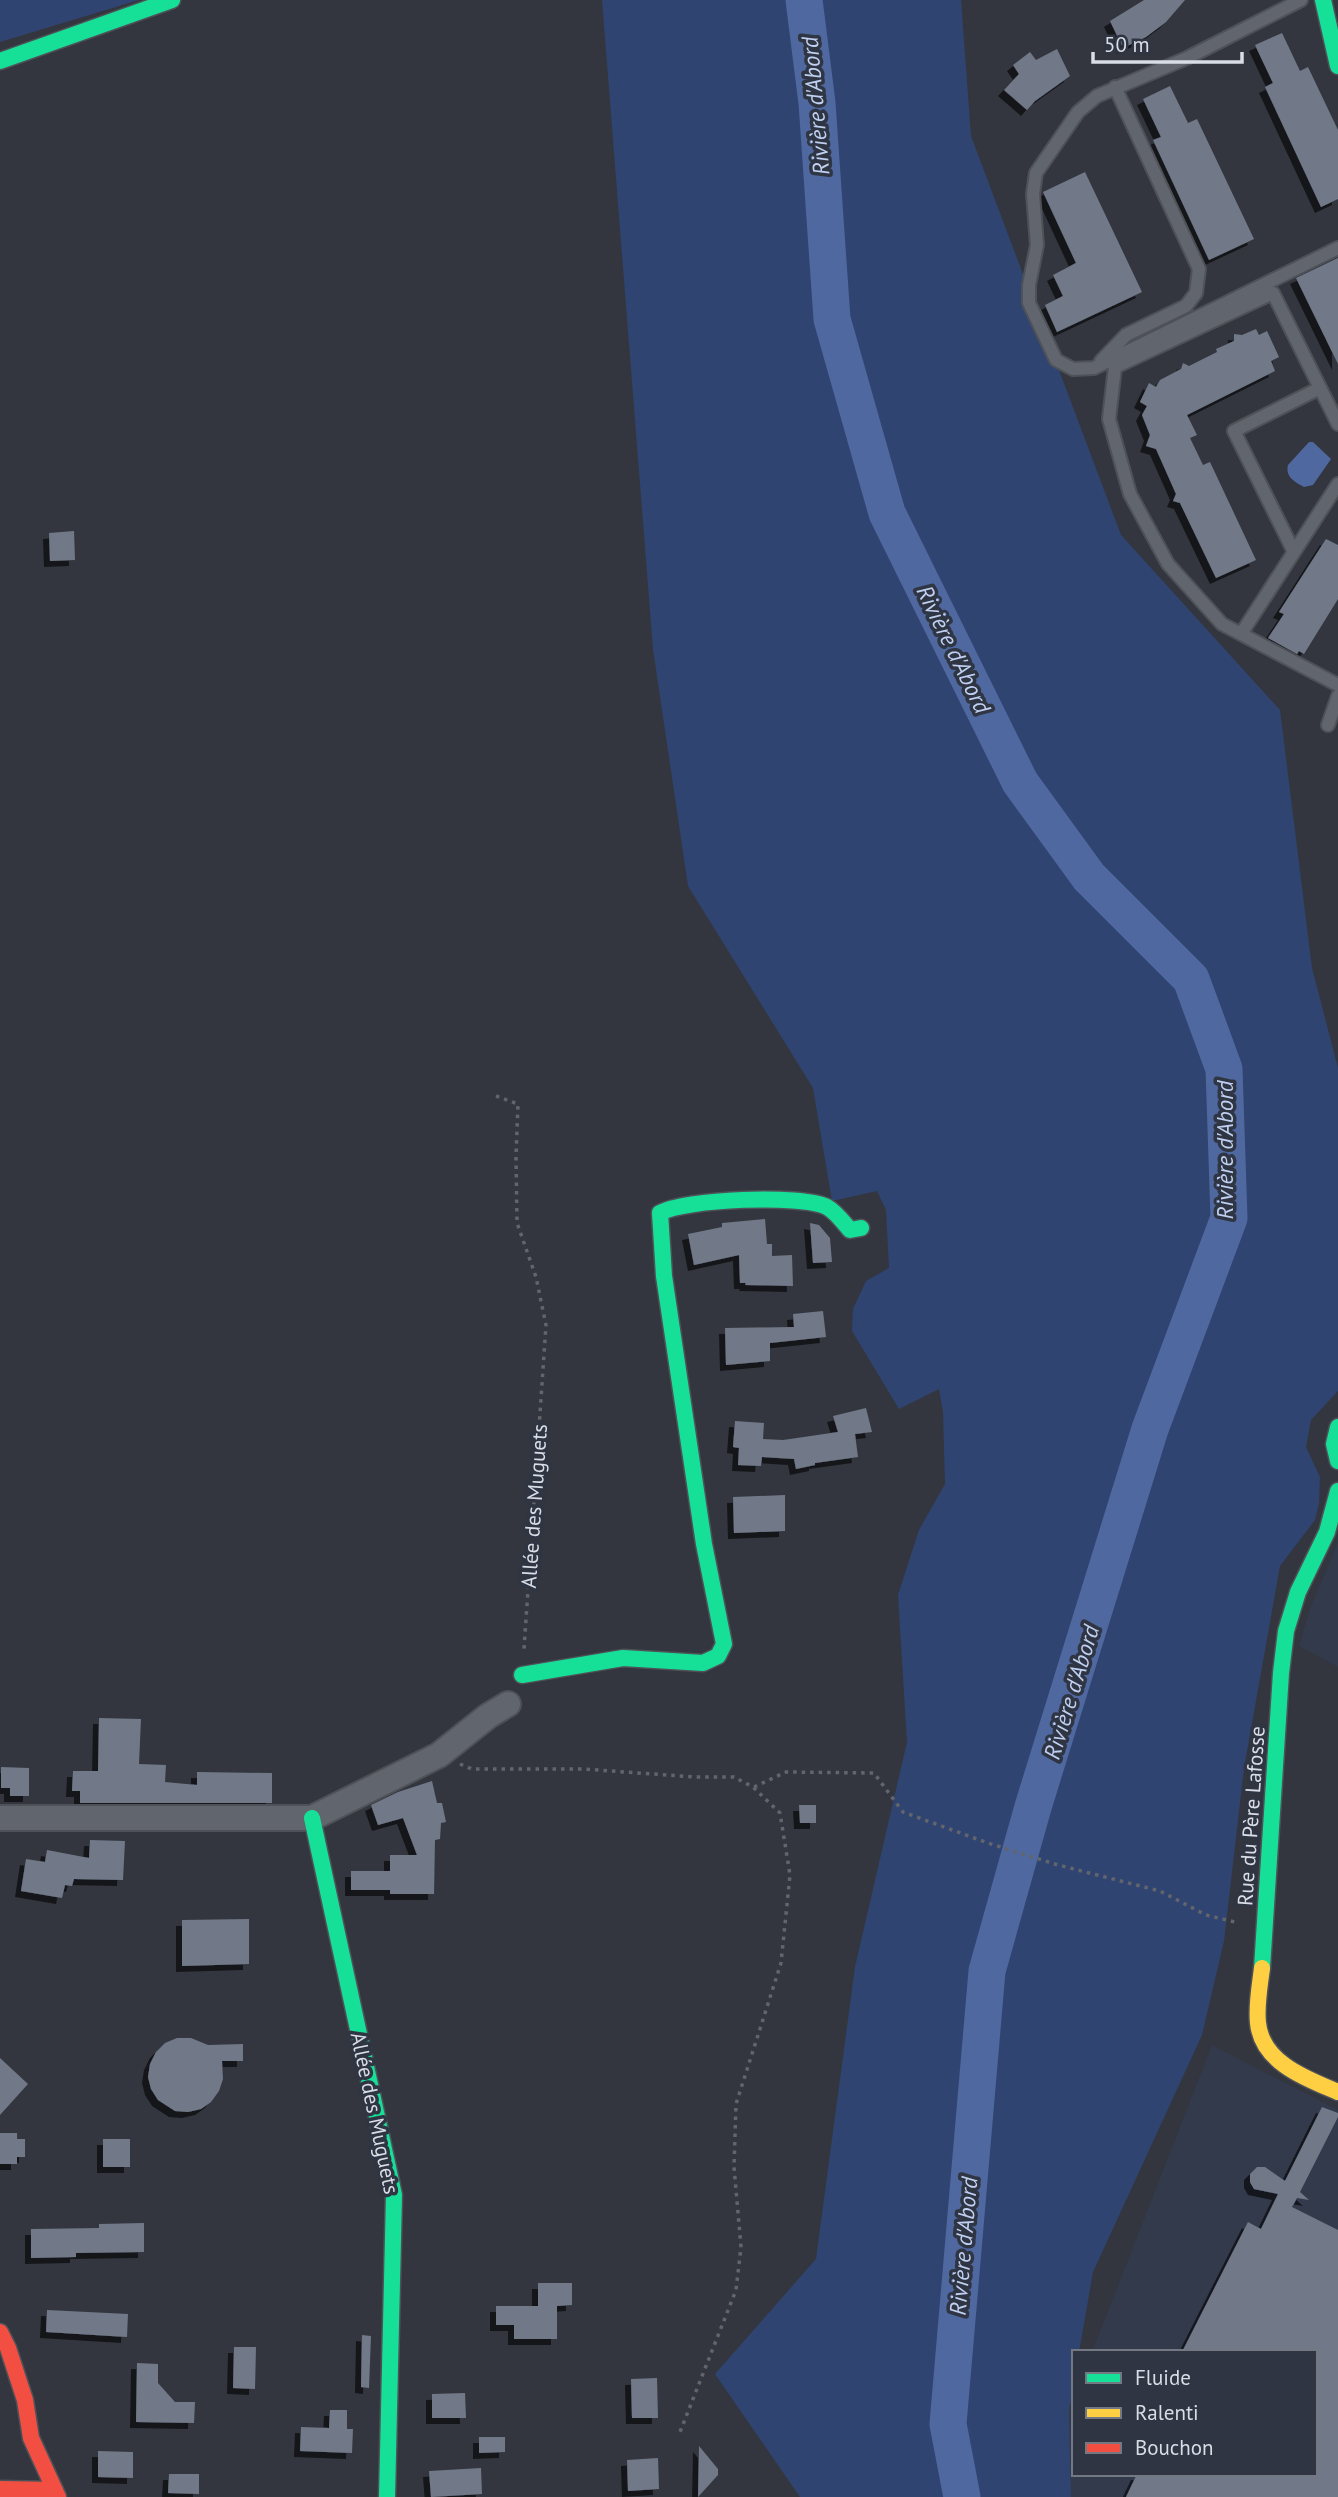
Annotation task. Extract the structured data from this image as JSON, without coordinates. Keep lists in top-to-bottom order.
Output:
{
  "streets": {
    "street": ["Allée des Muguets", "Rue du Père Lafosse"]
  },
  "water": ["Rivière d'Abord"],
  "legend": ["Fluide", "Ralenti", "Bouchon"],
  "scale_bar": "50 m"
}
